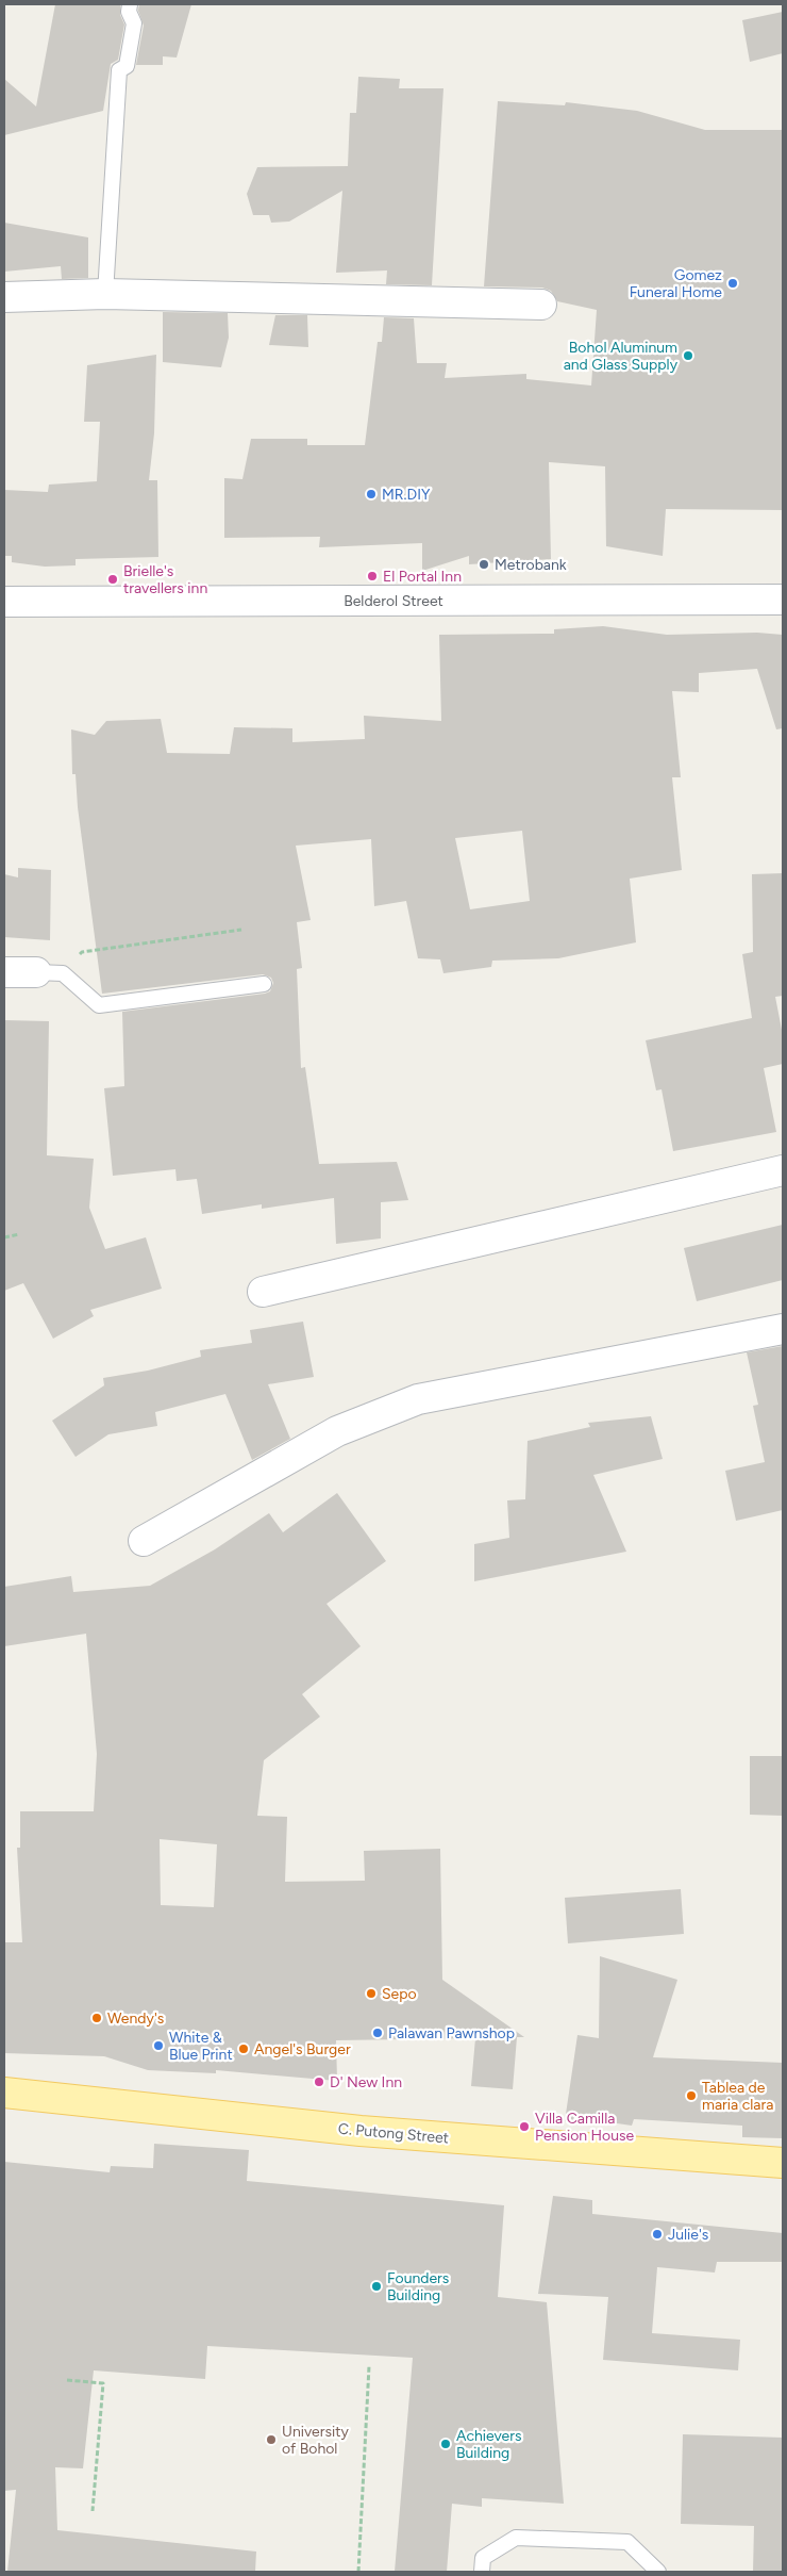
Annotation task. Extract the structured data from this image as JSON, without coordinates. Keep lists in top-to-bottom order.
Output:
{
  "streets": {
    "main road": ["C. Putong Street"],
    "street": ["Belderol Street"]
  },
  "places": [
    "Gomez Funeral Home",
    "Bohol Aluminum and Glass Supply",
    "MR.DIY",
    "Metrobank",
    "El Portal Inn",
    "Brielle's travellers inn",
    "Sepo",
    "Wendy's",
    "Palawan Pawnshop",
    "White & Blue Print",
    "Angel's Burger",
    "D' New Inn",
    "Tablea de maria clara",
    "Villa Camilla Pension House",
    "Julie's",
    "Founders Building",
    "University of Bohol",
    "Achievers Building"
  ]
}
